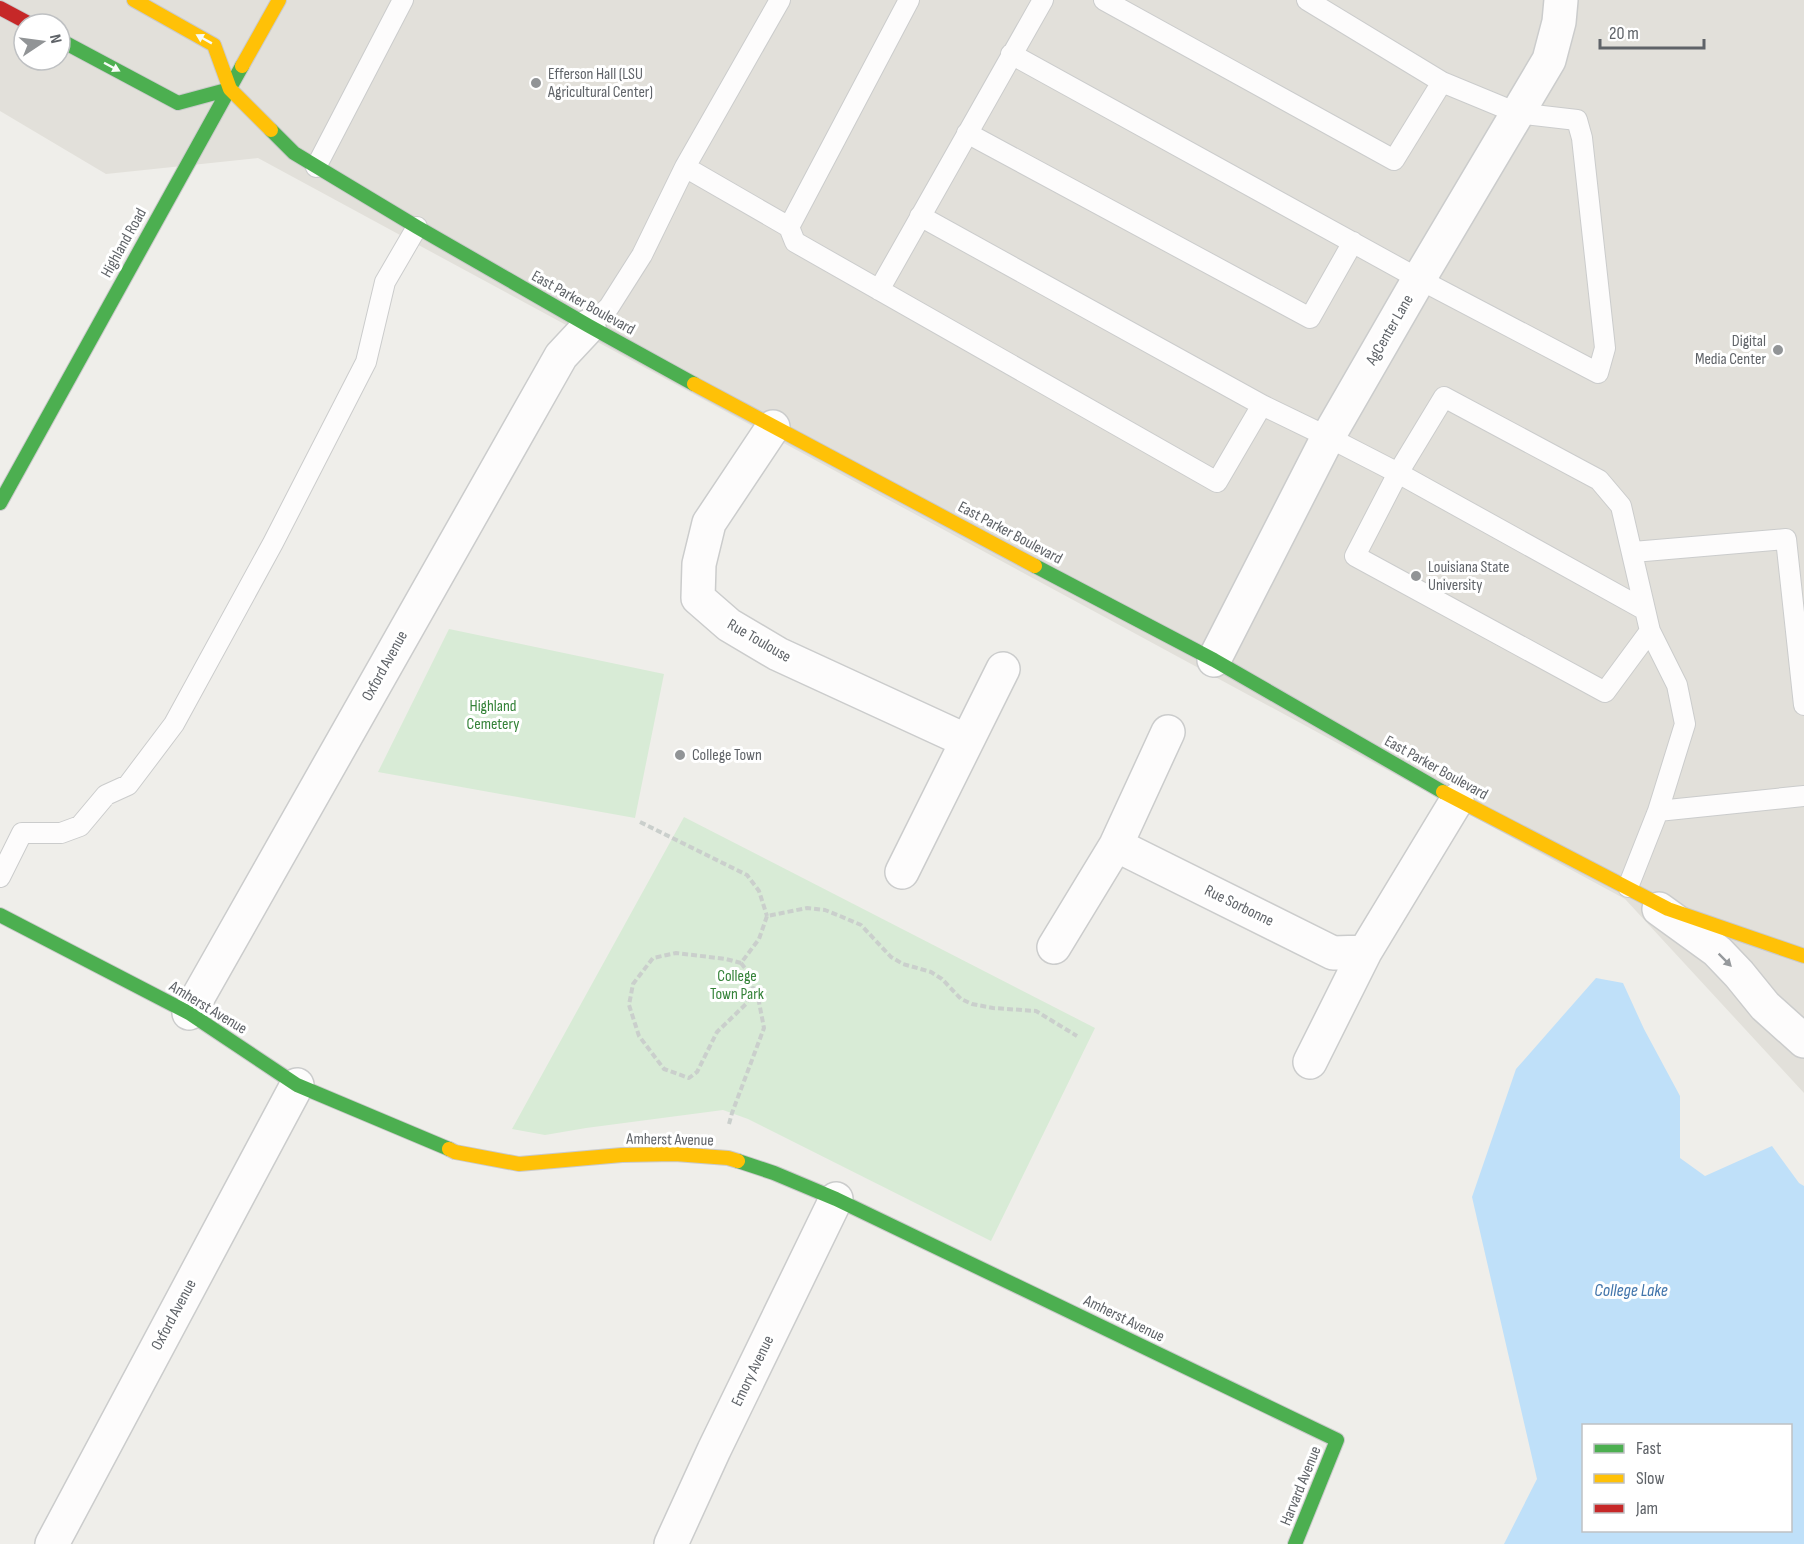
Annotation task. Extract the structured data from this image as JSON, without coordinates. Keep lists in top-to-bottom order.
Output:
{
  "streets": {
    "street": [
      "Highland Road",
      "East Parker Boulevard",
      "AgCenter Lane",
      "Rue Toulouse",
      "Oxford Avenue",
      "Rue Sorbonne",
      "Amherst Avenue",
      "Emory Avenue",
      "Harvard Avenue"
    ]
  },
  "crossings": [
    ["Highland Road", "East Parker Boulevard"],
    ["East Parker Boulevard", "AgCenter Lane"],
    ["East Parker Boulevard", "Rue Toulouse"],
    ["East Parker Boulevard", "Oxford Avenue"],
    ["Oxford Avenue", "Amherst Avenue"],
    ["Amherst Avenue", "Emory Avenue"],
    ["Amherst Avenue", "Harvard Avenue"]
  ],
  "water": ["College Lake"],
  "parks": ["Highland Cemetery", "College Town Park"],
  "places": [
    "Efferson Hall (LSU Agricultural Center)",
    "Digital Media Center",
    "Louisiana State University",
    "College Town"
  ],
  "legend": ["Fast", "Slow", "Jam"],
  "scale_bar": "20 m",
  "north": "right"
}
